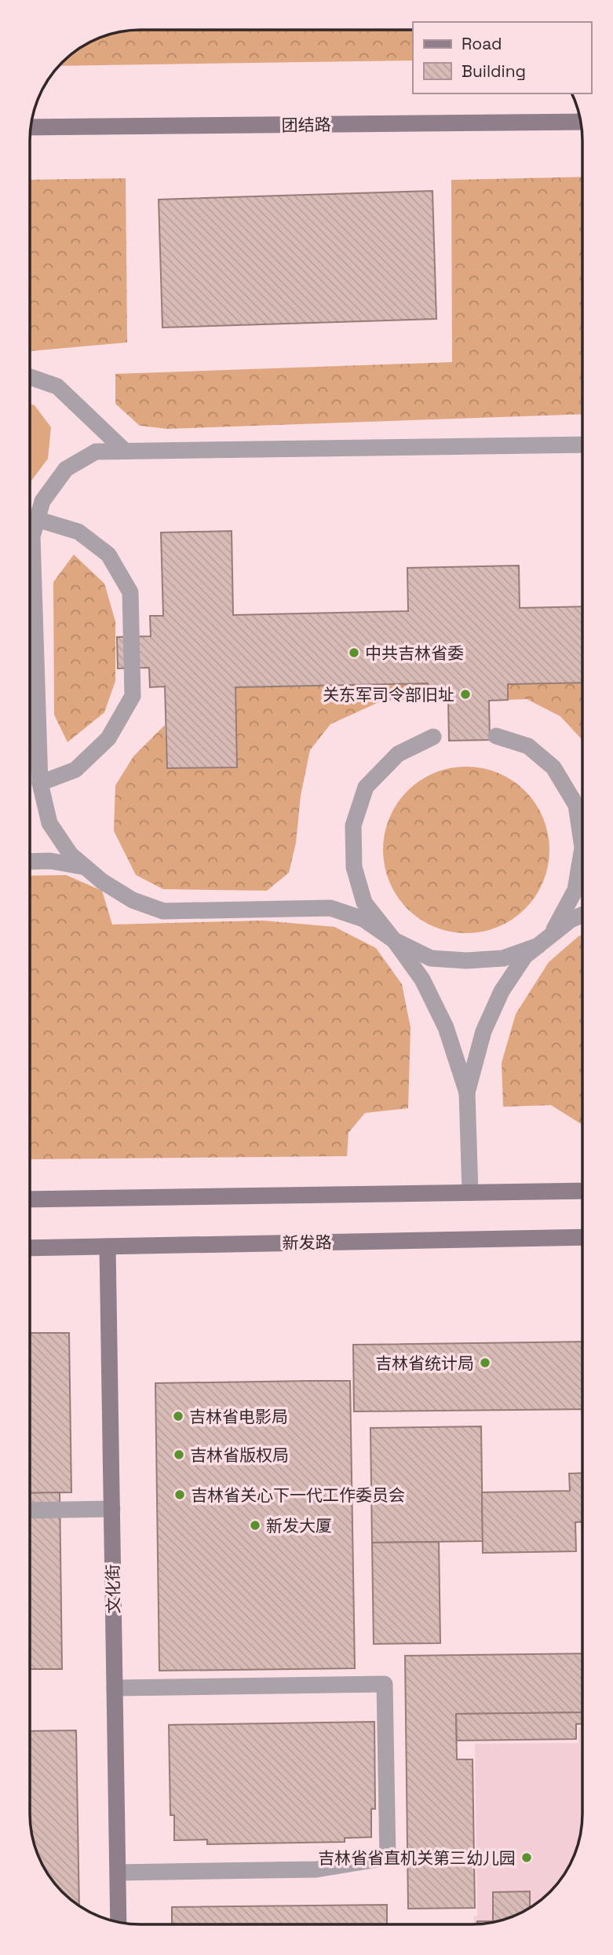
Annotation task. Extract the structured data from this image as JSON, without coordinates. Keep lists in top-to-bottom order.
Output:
{
  "streets": {
    "street": ["团结路", "新发路", "文化街"]
  },
  "crossings": [
    ["新发路", "文化街"]
  ],
  "places": [
    "中共吉林省委",
    "关东军司令部旧址",
    "吉林省统计局",
    "吉林省电影局",
    "吉林省版权局",
    "吉林省关心下一代工作委员会",
    "新发大厦",
    "吉林省省直机关第三幼儿园"
  ],
  "legend": ["Road", "Building"]
}
